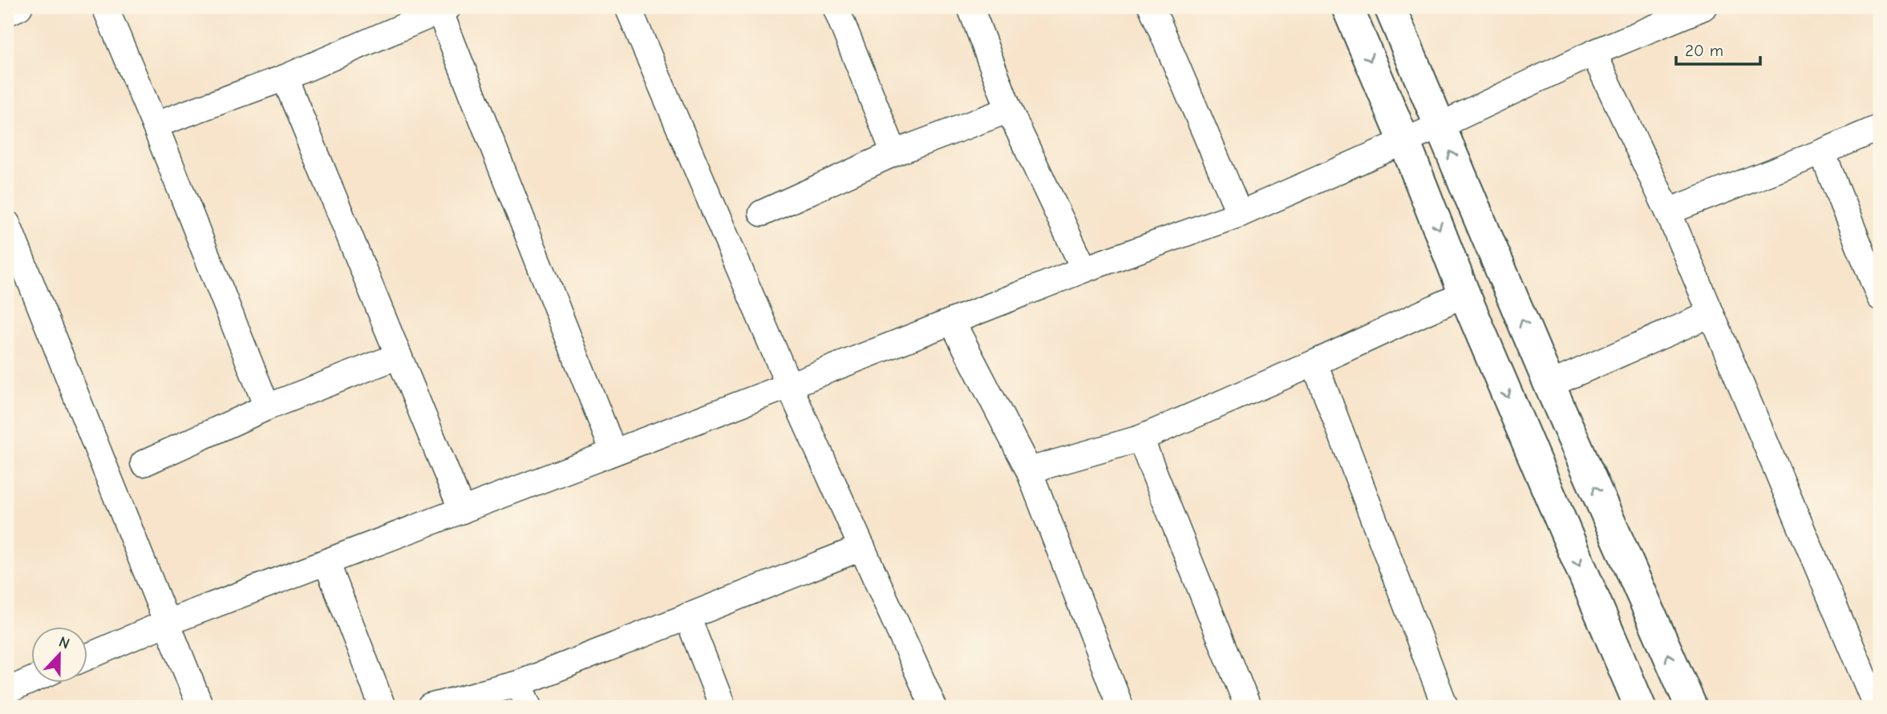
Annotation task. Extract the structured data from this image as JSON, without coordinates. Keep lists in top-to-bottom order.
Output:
{
  "scale_bar": "20 m",
  "north": "top"
}
